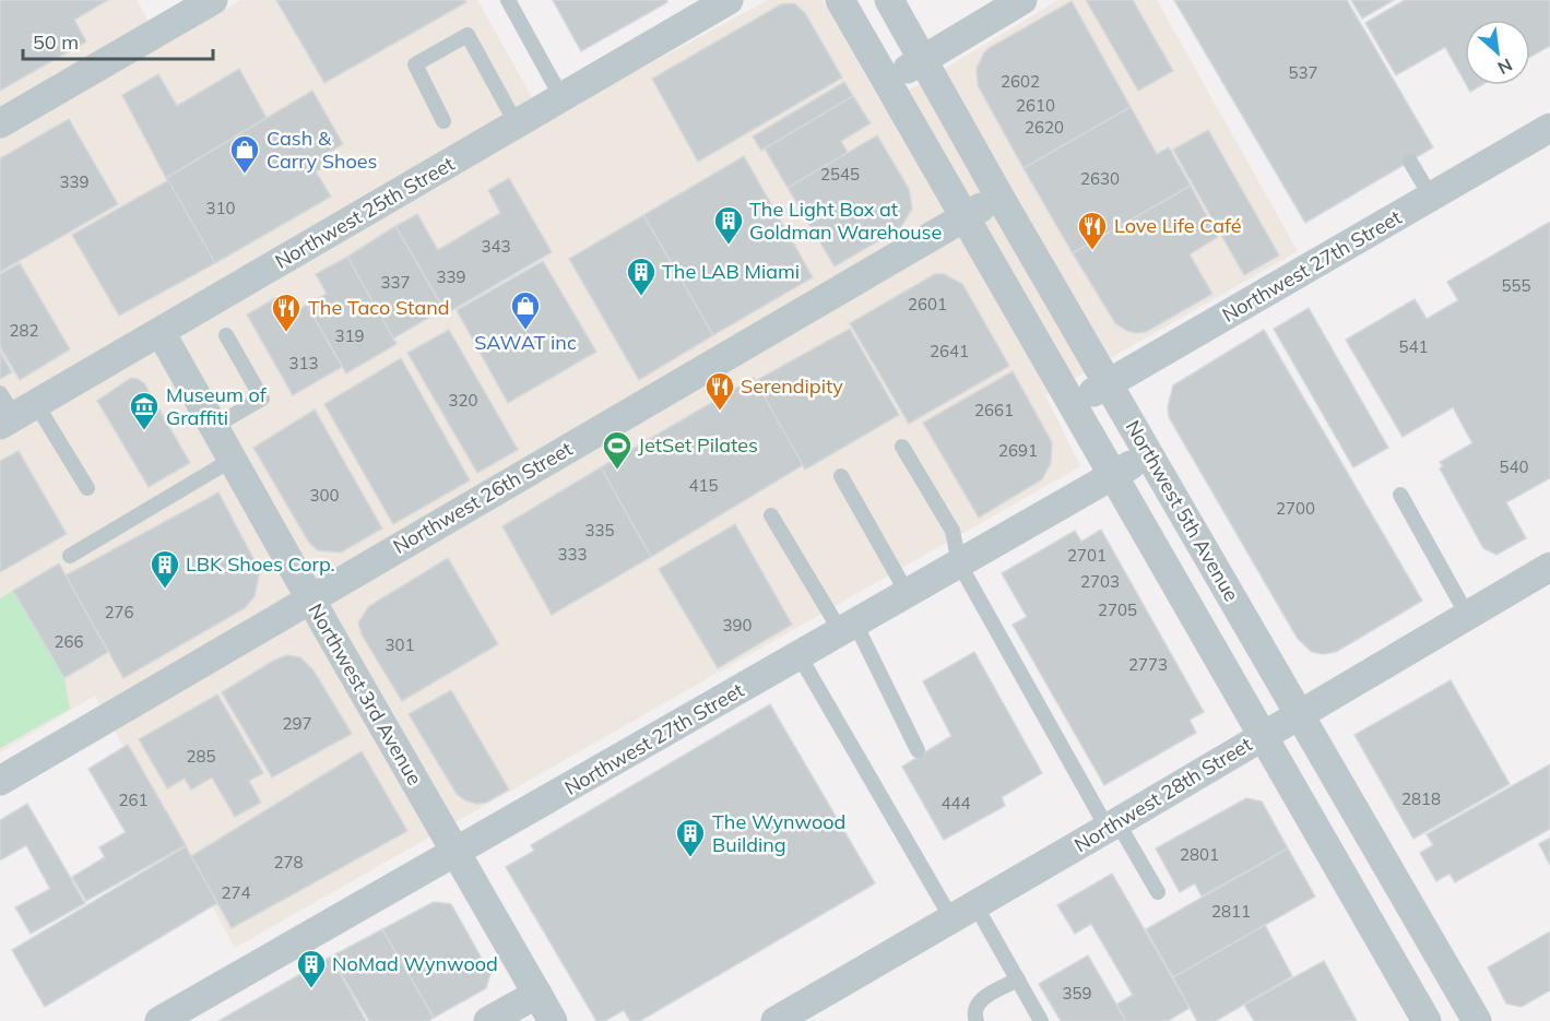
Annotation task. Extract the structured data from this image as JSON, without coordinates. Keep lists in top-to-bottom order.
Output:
{
  "streets": {
    "street": [
      "Northwest 25th Street",
      "Northwest 27th Street",
      "Northwest 26th Street",
      "Northwest 5th Avenue",
      "Northwest 3rd Avenue",
      "Northwest 28th Street"
    ]
  },
  "crossings": [
    ["Northwest 25th Street", "Northwest 3rd Avenue"],
    ["Northwest 27th Street", "Northwest 5th Avenue"],
    ["Northwest 27th Street", "Northwest 3rd Avenue"],
    ["Northwest 26th Street", "Northwest 5th Avenue"],
    ["Northwest 26th Street", "Northwest 3rd Avenue"],
    ["Northwest 5th Avenue", "Northwest 28th Street"]
  ],
  "places": {
    "shop": ["Cash & Carry Shoes", "SAWAT inc"],
    "building": [
      "The Light Box at Goldman Warehouse",
      "The LAB Miami",
      "LBK Shoes Corp.",
      "The Wynwood Building",
      "NoMad Wynwood"
    ],
    "restaurant": ["Love Life Café", "The Taco Stand", "Serendipity"],
    "museum": ["Museum of Graffiti"],
    "sports": ["JetSet Pilates"]
  },
  "house_numbers": [
    "537",
    "2602",
    "2610",
    "2620",
    "2545",
    "2630",
    "339",
    "310",
    "343",
    "339",
    "337",
    "555",
    "2601",
    "282",
    "319",
    "541",
    "2641",
    "313",
    "320",
    "2661",
    "2691",
    "540",
    "415",
    "300",
    "2700",
    "335",
    "333",
    "2701",
    "2703",
    "2705",
    "276",
    "390",
    "266",
    "301",
    "2773",
    "297",
    "285",
    "2818",
    "261",
    "444",
    "2801",
    "278",
    "274",
    "2811",
    "359"
  ],
  "scale_bar": "50 m",
  "north": "bottom right"
}
